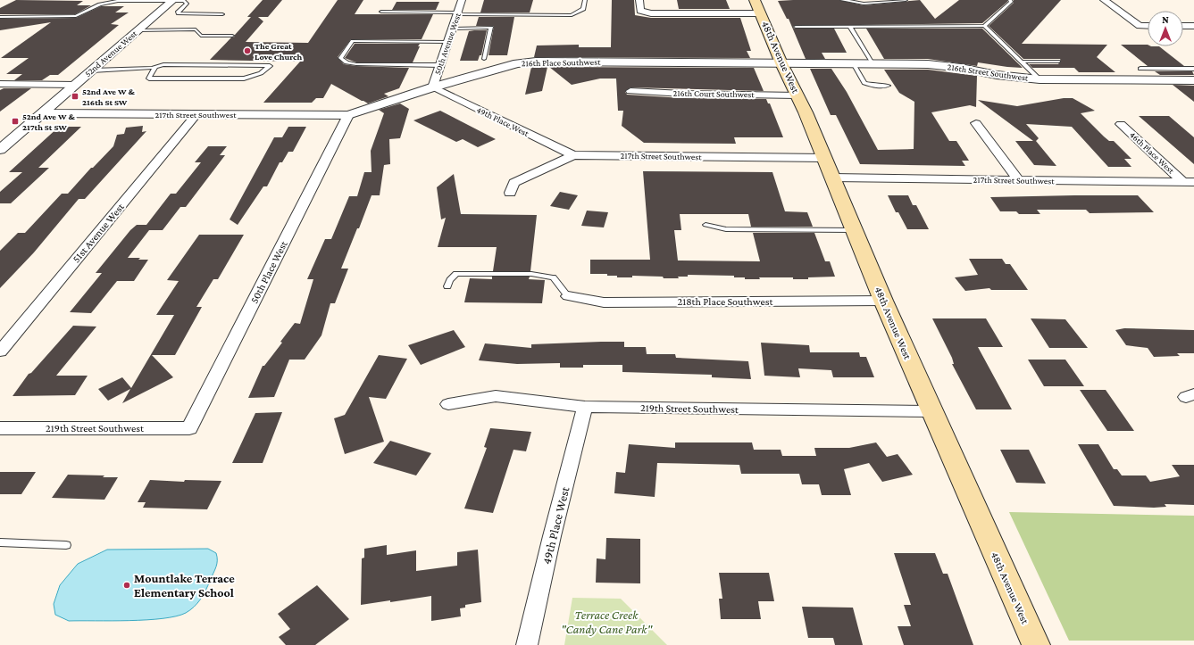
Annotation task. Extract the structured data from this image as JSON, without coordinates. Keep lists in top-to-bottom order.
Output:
{
  "streets": {
    "main road": ["48th Avenue West"],
    "street": [
      "50th Avenue West",
      "52nd Avenue West",
      "216th Place Southwest",
      "216th Street Southwest",
      "216th Court Southwest",
      "217th Street Southwest",
      "49th Place West",
      "46th Place West",
      "51st Avenue West",
      "50th Place West",
      "218th Place Southwest",
      "219th Street Southwest"
    ]
  },
  "crossings": [
    ["50th Avenue West", "216th Place Southwest"],
    ["50th Avenue West", "49th Place West"],
    ["52nd Avenue West", "217th Street Southwest"],
    ["48th Avenue West", "216th Place Southwest"],
    ["48th Avenue West", "216th Street Southwest"],
    ["48th Avenue West", "216th Court Southwest"],
    ["48th Avenue West", "217th Street Southwest"],
    ["48th Avenue West", "218th Place Southwest"],
    ["48th Avenue West", "219th Street Southwest"],
    ["216th Place Southwest", "216th Street Southwest"],
    ["216th Place Southwest", "217th Street Southwest"],
    ["216th Place Southwest", "49th Place West"],
    ["216th Place Southwest", "50th Place West"],
    ["217th Street Southwest", "49th Place West"],
    ["217th Street Southwest", "46th Place West"],
    ["217th Street Southwest", "51st Avenue West"],
    ["217th Street Southwest", "50th Place West"],
    ["49th Place West", "219th Street Southwest"],
    ["50th Place West", "219th Street Southwest"]
  ],
  "parks": ["Terrace Creek \"Candy Cane Park\""],
  "places": {
    "other": ["The Great Love Church", "Mountlake Terrace Elementary School"],
    "transit": ["52nd Ave W & 216th St SW", "52nd Ave W & 217th St SW"]
  },
  "north": "top"
}
